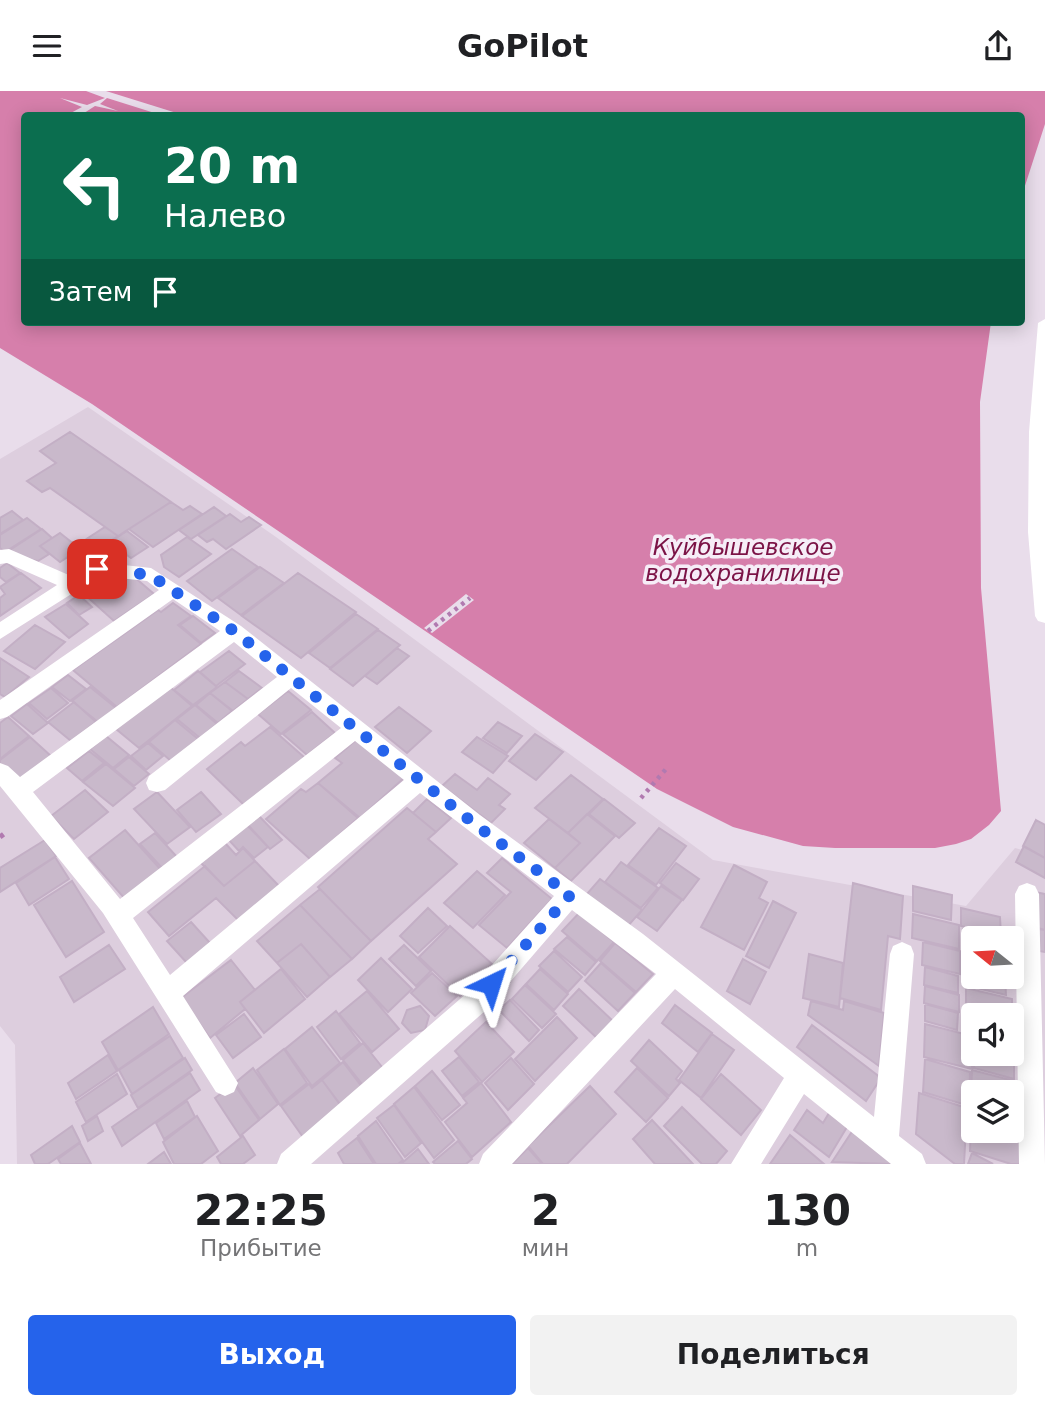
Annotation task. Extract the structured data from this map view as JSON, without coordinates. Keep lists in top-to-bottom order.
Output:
{
  "water": ["Куйбышевское водохранилище"],
  "north": "left",
  "page": {
    "header": "GoPilot",
    "turn": ["20 m", "Налево"],
    "then": "Затем",
    "eta": [
      "22:25",
      "Прибытие",
      "2",
      "мин",
      "130",
      "m"
    ],
    "buttons": ["Выход", "Поделиться"]
  }
}
